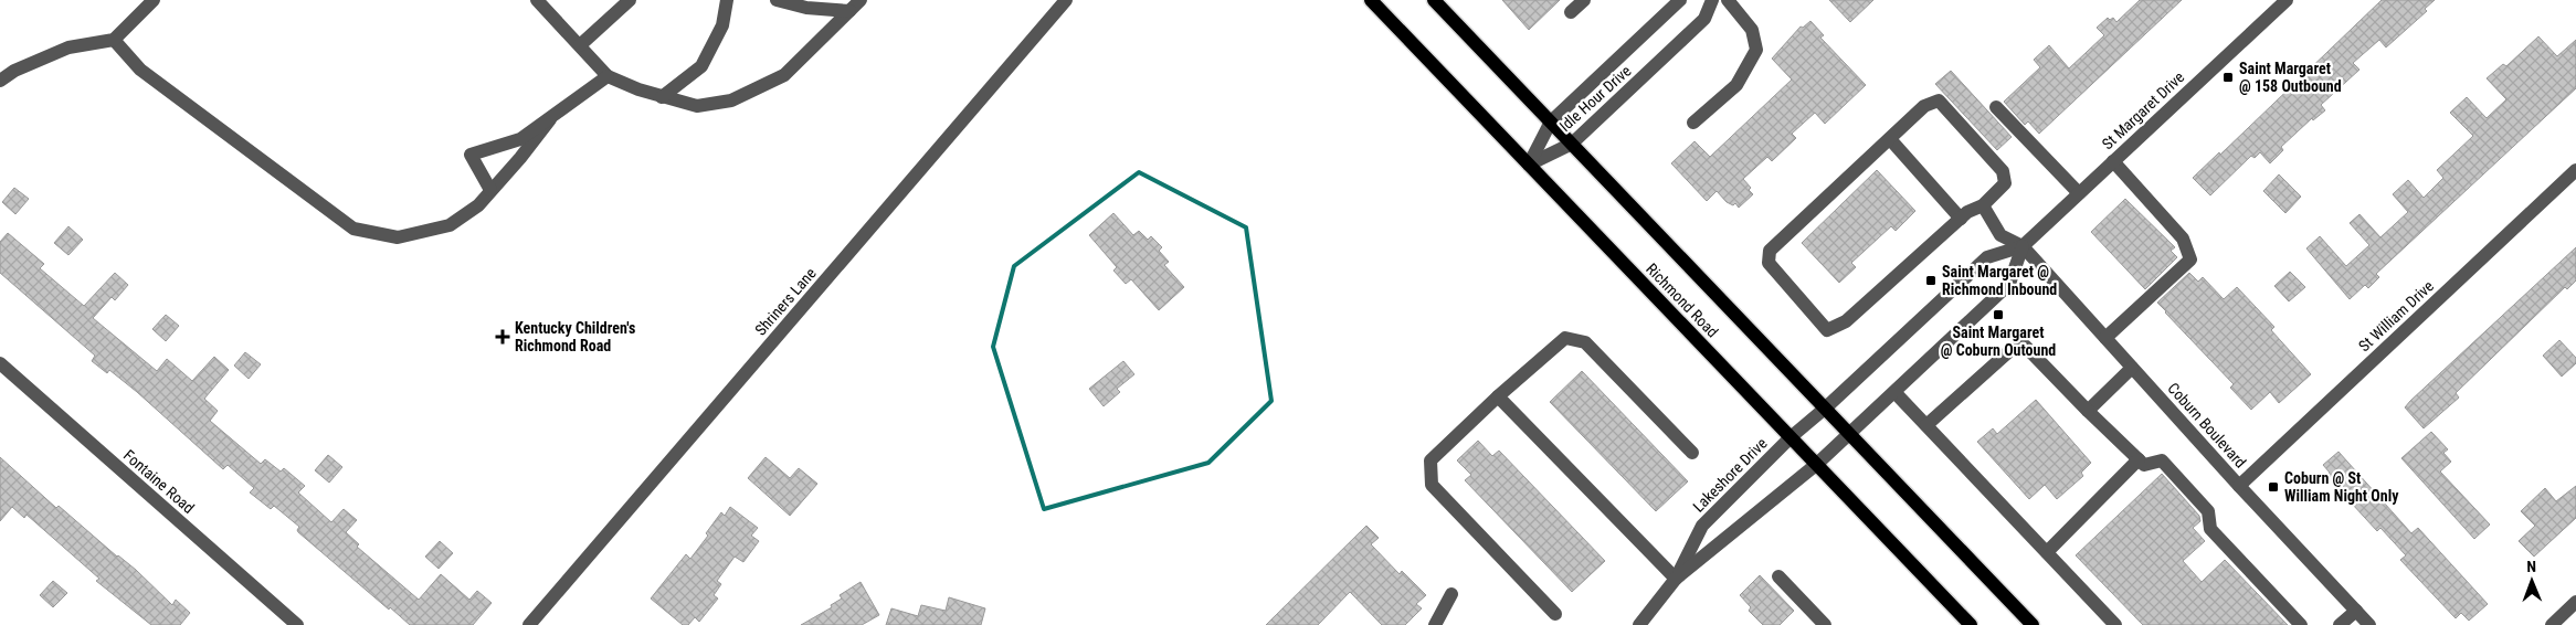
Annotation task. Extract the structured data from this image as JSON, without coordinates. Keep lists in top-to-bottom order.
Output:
{
  "streets": {
    "main road": ["Richmond Road"],
    "street": [
      "Idle Hour Drive",
      "St Margaret Drive",
      "Shriners Lane",
      "St William Drive",
      "Coburn Boulevard",
      "Lakeshore Drive",
      "Fontaine Road"
    ]
  },
  "crossings": [
    ["Idle Hour Drive", "Richmond Road"],
    ["St Margaret Drive", "Richmond Road"],
    ["St Margaret Drive", "Coburn Boulevard"],
    ["St Margaret Drive", "Lakeshore Drive"],
    ["Richmond Road", "Lakeshore Drive"],
    ["St William Drive", "Coburn Boulevard"]
  ],
  "places": {
    "transit": [
      "Saint Margaret @ 158 Outbound",
      "Saint Margaret @ Richmond Inbound",
      "Saint Margaret @ Coburn Outound",
      "Coburn @ St William Night Only"
    ],
    "health": ["Kentucky Children's Richmond Road"]
  },
  "north": "top"
}
